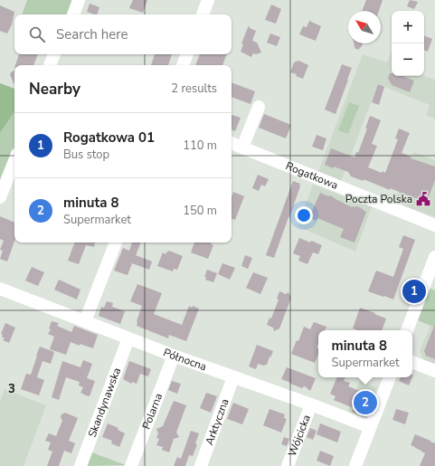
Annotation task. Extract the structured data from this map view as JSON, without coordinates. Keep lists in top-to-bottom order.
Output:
{
  "streets": {
    "street": [
      "Rogatkowa",
      "Północna",
      "Skandynawska",
      "Polarna",
      "Arktyczna",
      "Wójcicka"
    ]
  },
  "crossings": [
    ["Północna", "Skandynawska"],
    ["Północna", "Polarna"],
    ["Północna", "Arktyczna"],
    ["Północna", "Wójcicka"]
  ],
  "places": {
    "public building": ["Poczta Polska"]
  },
  "north": "top left",
  "page": {
    "map_buttons": ["+", "−"],
    "search": "Search here",
    "heading": ["Nearby", "2 results"],
    "list": [
      {
        "mark": "1",
        "name": "Rogatkowa 01",
        "note": "Bus stop",
        "value": "110 m"
      },
      {
        "mark": "2",
        "name": "minuta 8",
        "note": "Supermarket",
        "value": "150 m"
      }
    ],
    "pins": ["1", "2"],
    "popup": ["minuta 8", "Supermarket"]
  },
  "grid": {
    "rows": ["3"]
  }
}
